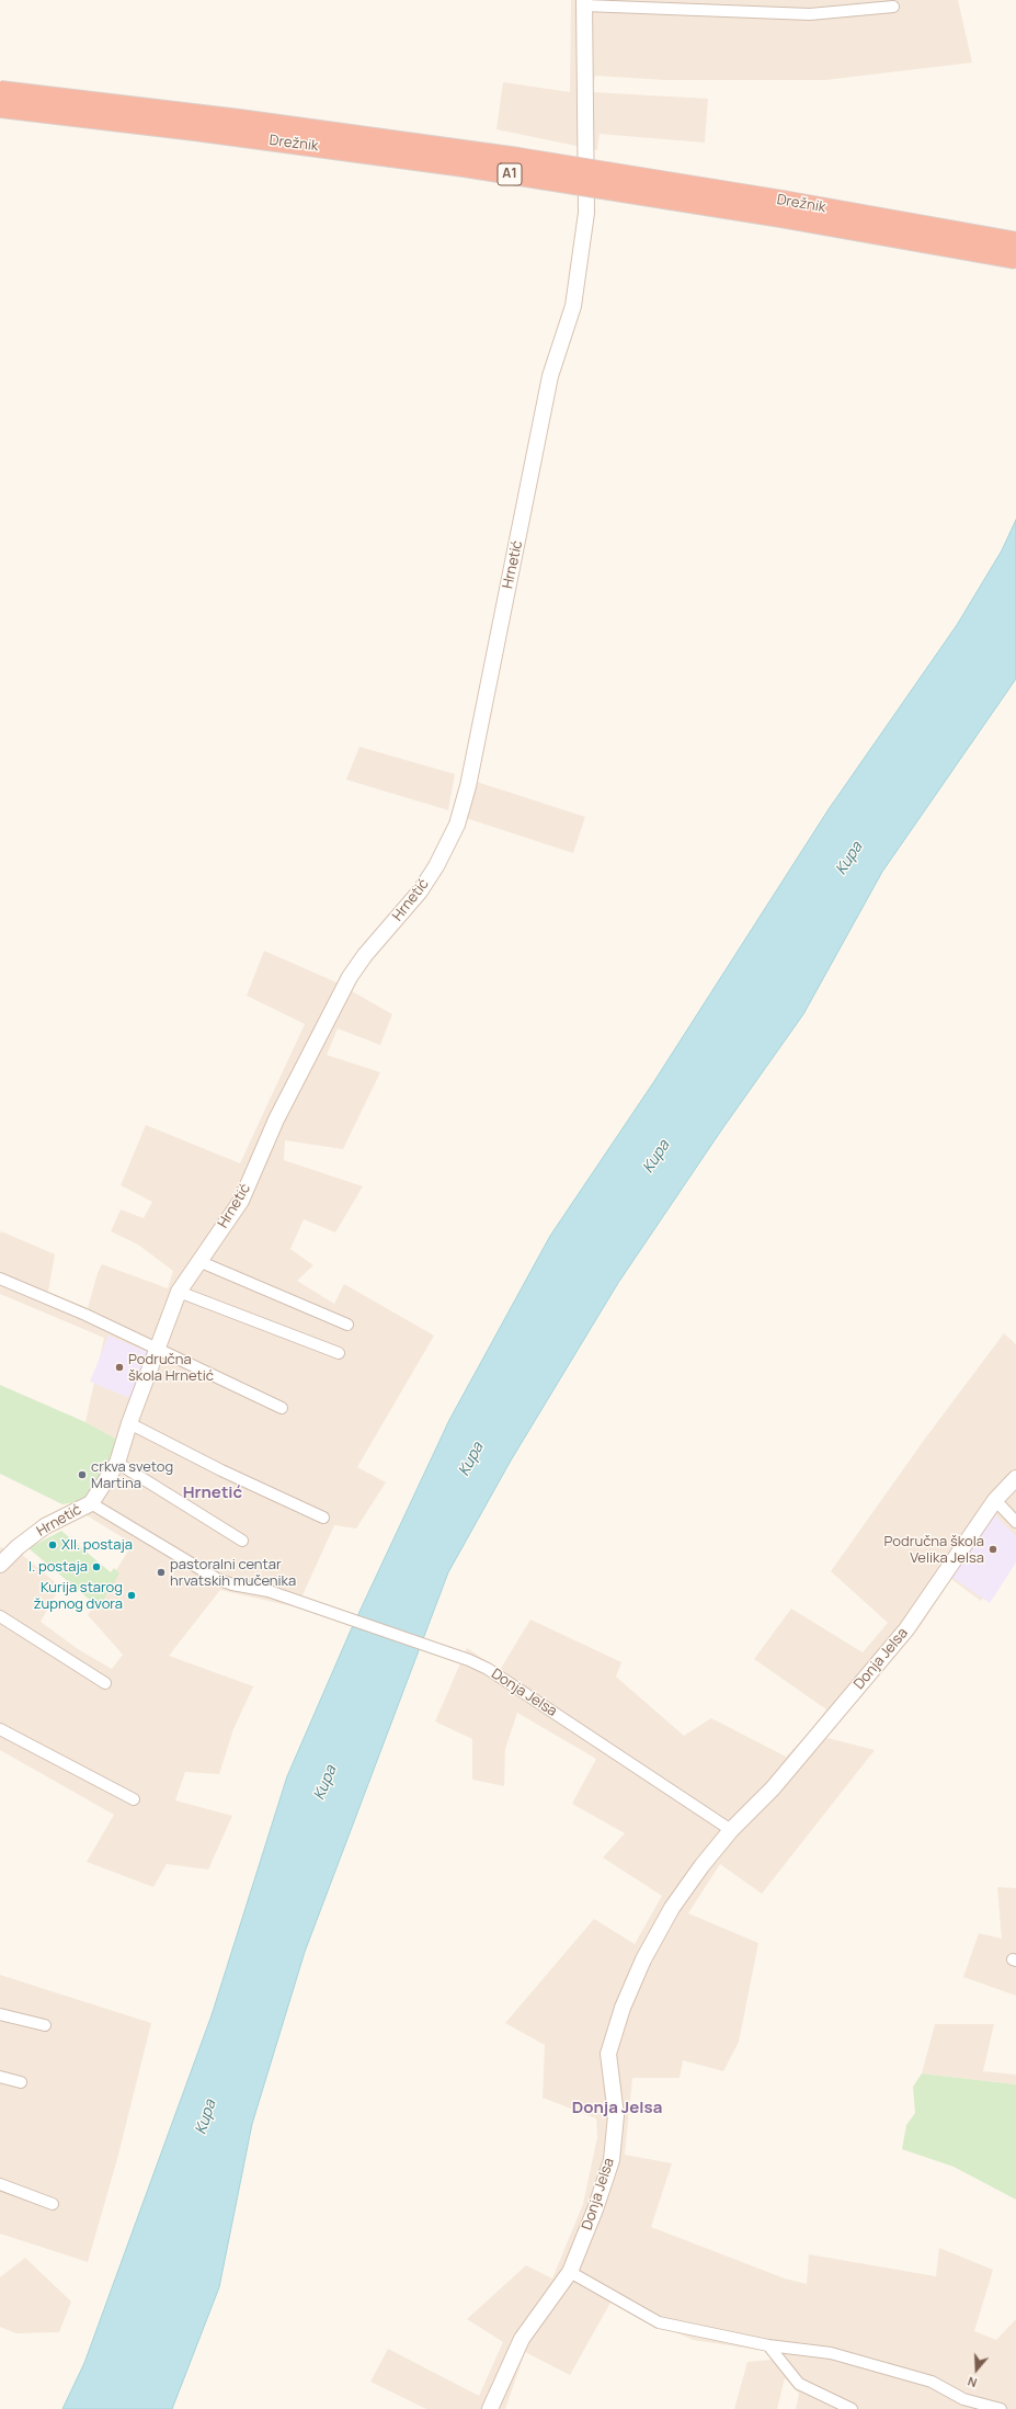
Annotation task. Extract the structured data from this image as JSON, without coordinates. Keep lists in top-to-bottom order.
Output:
{
  "streets": {
    "highway": ["Drežnik", "A1"],
    "street": ["Hrnetić", "Donja Jelsa"]
  },
  "crossings": [
    ["Hrnetić", "Donja Jelsa"]
  ],
  "districts": ["Hrnetić", "Donja Jelsa"],
  "water": ["Kupa"],
  "places": [
    "Područna škola Hrnetić",
    "crkva svetog Martina",
    "XII. postaja",
    "Područna škola Velika Jelsa",
    "I. postaja",
    "pastoralni centar hrvatskih mučenika",
    "Kurija starog župnog dvora"
  ],
  "north": "bottom"
}
